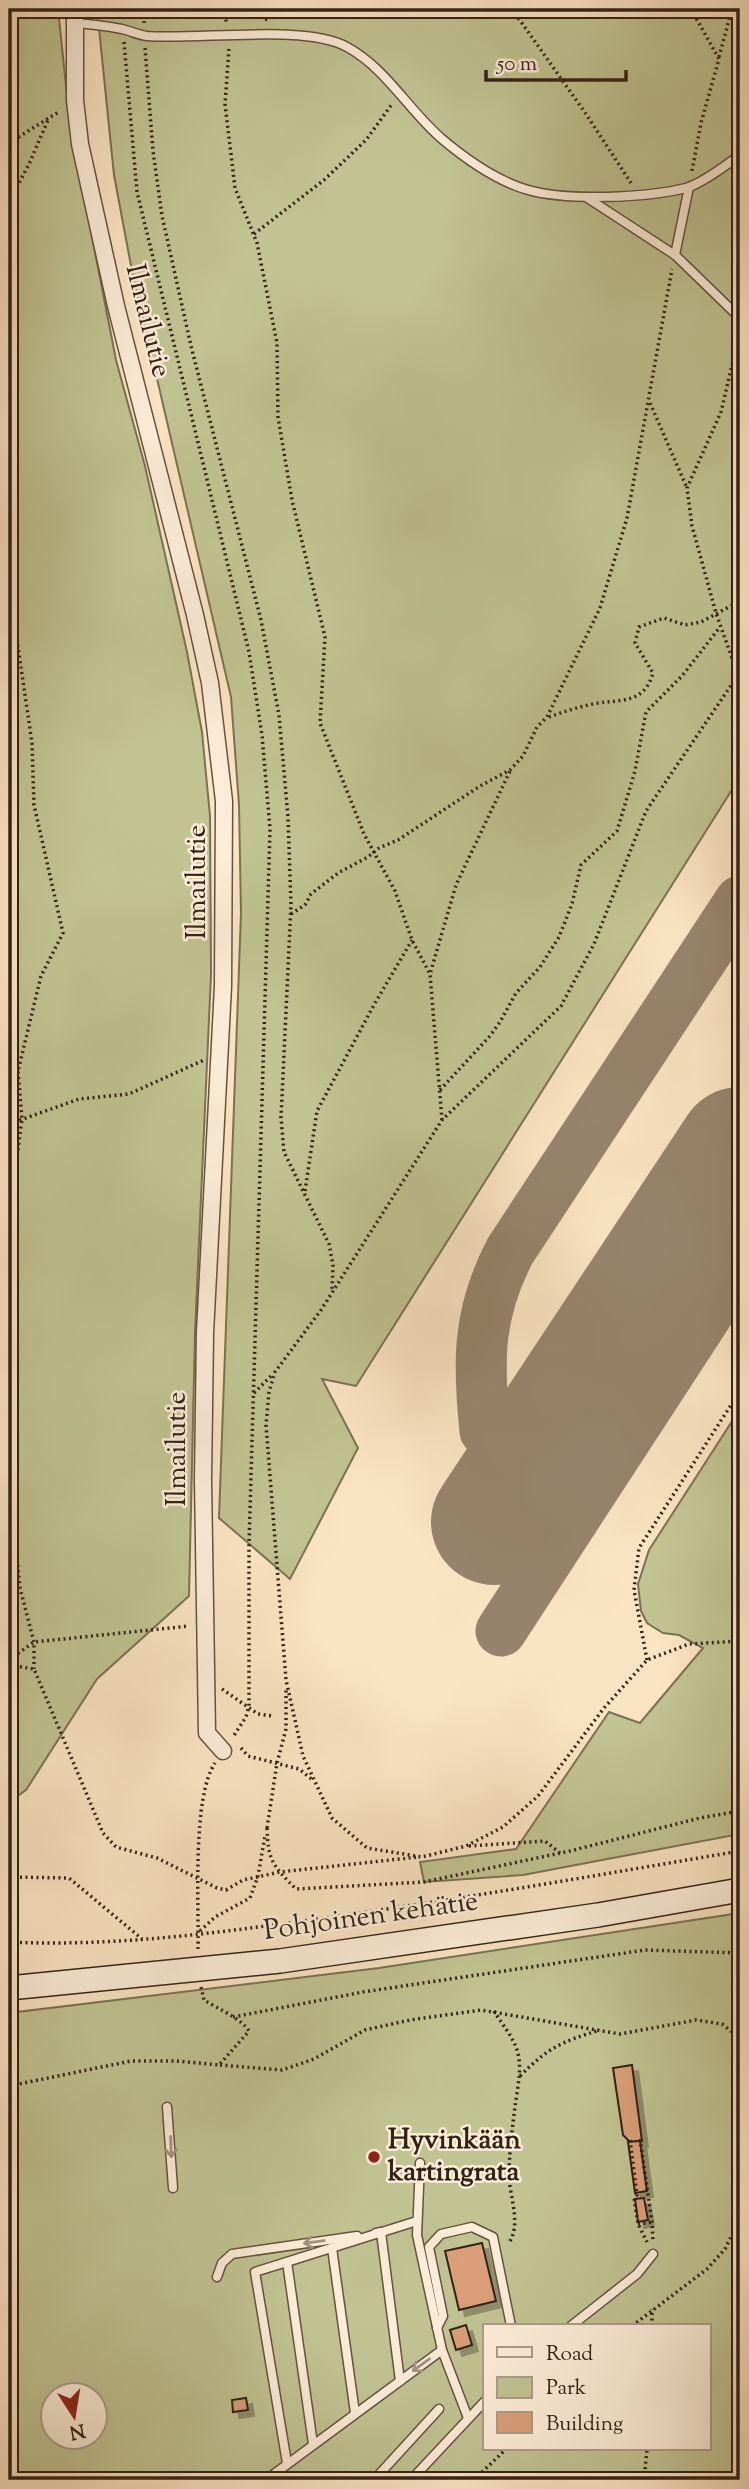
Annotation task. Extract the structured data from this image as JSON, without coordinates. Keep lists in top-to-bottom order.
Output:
{
  "streets": {
    "main road": ["Pohjoinen kehätie"],
    "street": ["Ilmailutie"]
  },
  "places": ["Hyvinkään kartingrata"],
  "legend": ["Road", "Park", "Building"],
  "scale_bar": "50 m",
  "north": "bottom"
}
